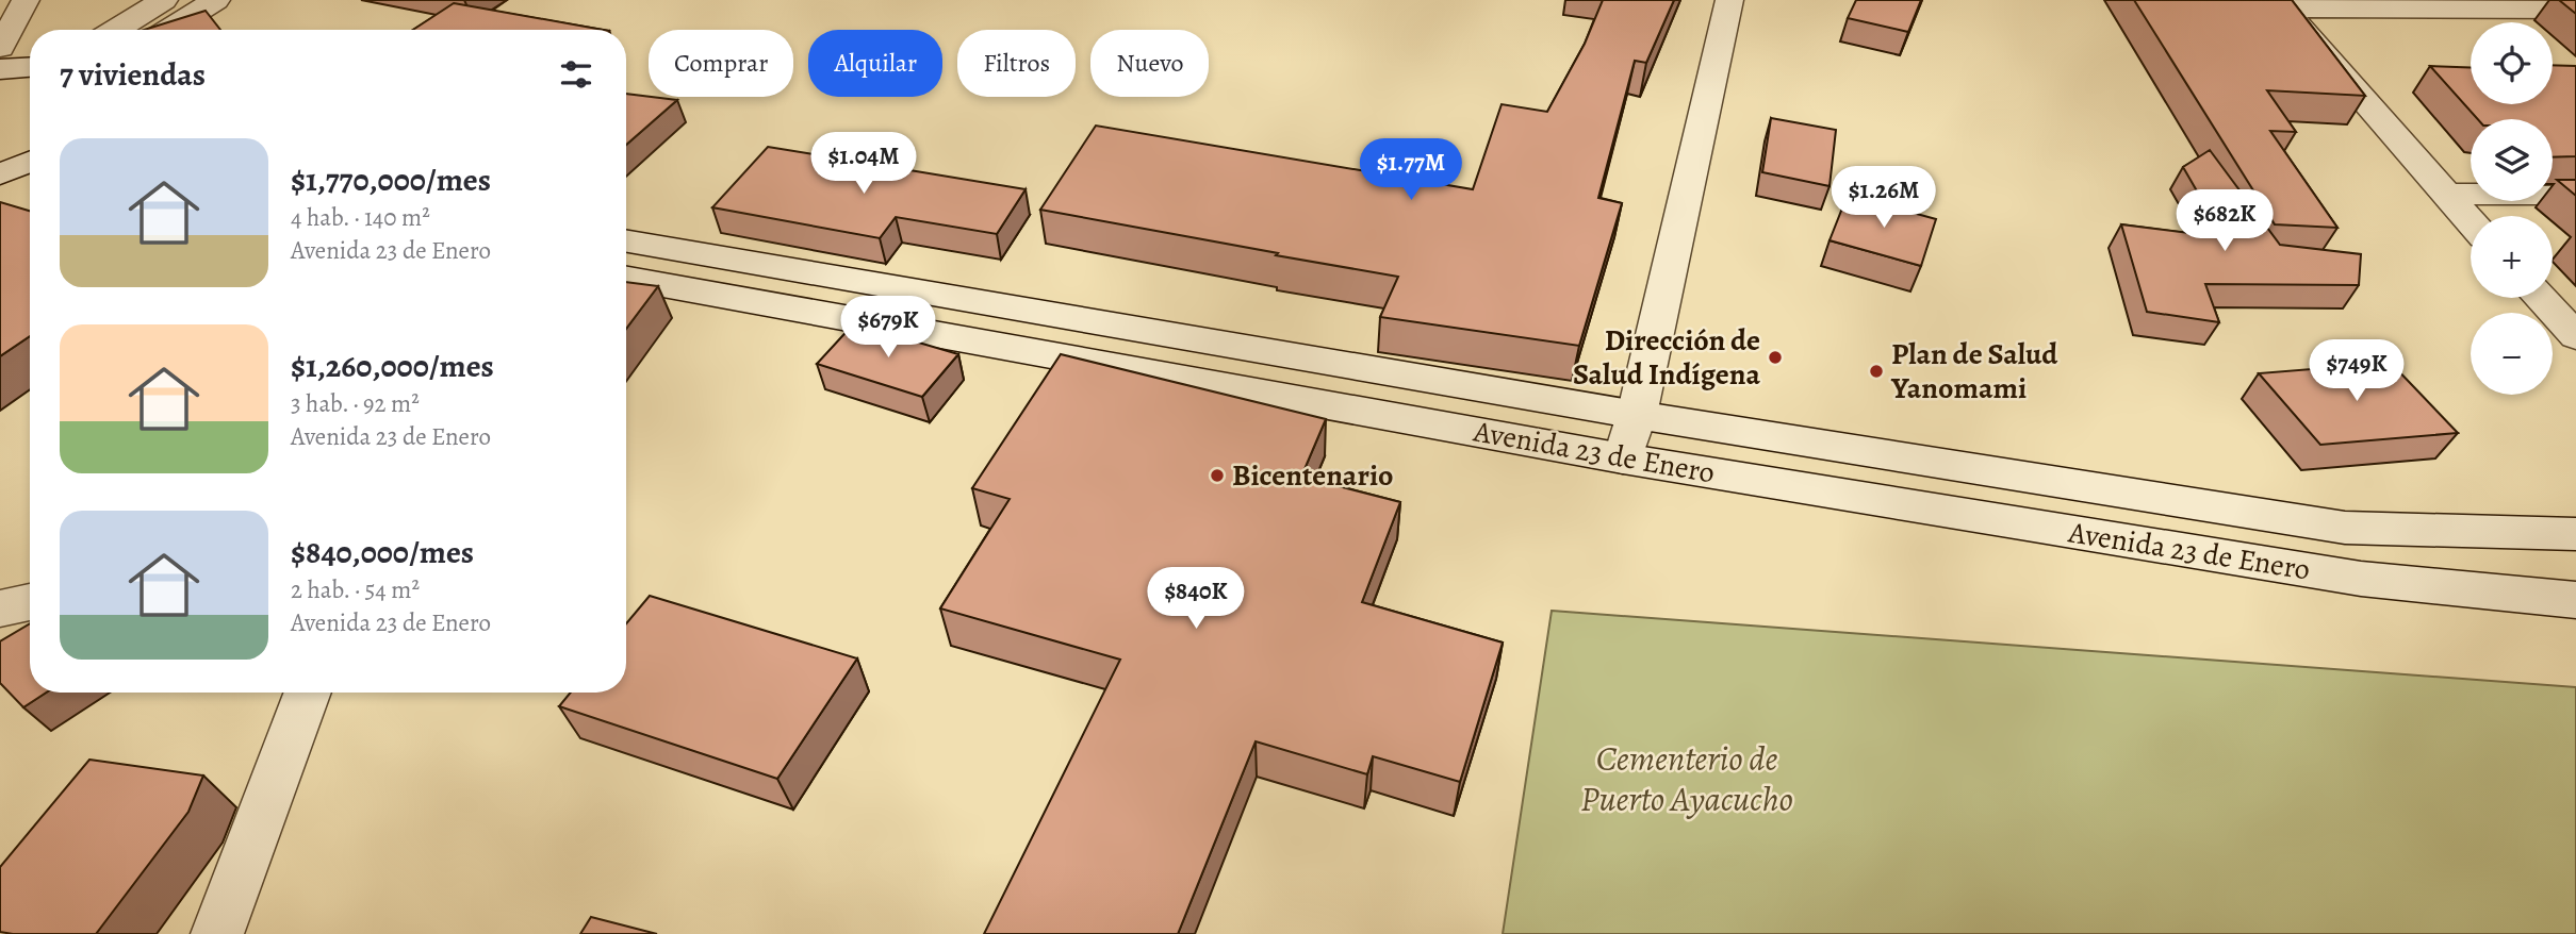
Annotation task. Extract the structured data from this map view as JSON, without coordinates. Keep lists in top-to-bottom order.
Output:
{
  "streets": {
    "main road": ["Avenida 23 de Enero"]
  },
  "parks": ["Cementerio de Puerto Ayacucho"],
  "places": ["Dirección de Salud Indígena", "Plan de Salud Yanomami", "Bicentenario"],
  "page": {
    "map_buttons": ["+", "−"],
    "chip": [
      "Comprar",
      "Alquilar",
      "Filtros",
      "Nuevo"
    ],
    "heading": "7 viviendas",
    "list": [
      {
        "name": "$1,770,000/mes",
        "note": "4 hab. · 140 m² · Avenida 23 de Enero"
      },
      {
        "name": "$1,260,000/mes",
        "note": "3 hab. · 92 m² · Avenida 23 de Enero"
      },
      {
        "name": "$840,000/mes",
        "note": "2 hab. · 54 m² · Avenida 23 de Enero"
      }
    ],
    "price": [
      "$1.04M",
      "$1.77M",
      "$1.26M",
      "$682K",
      "$679K",
      "$749K",
      "$840K"
    ]
  }
}
